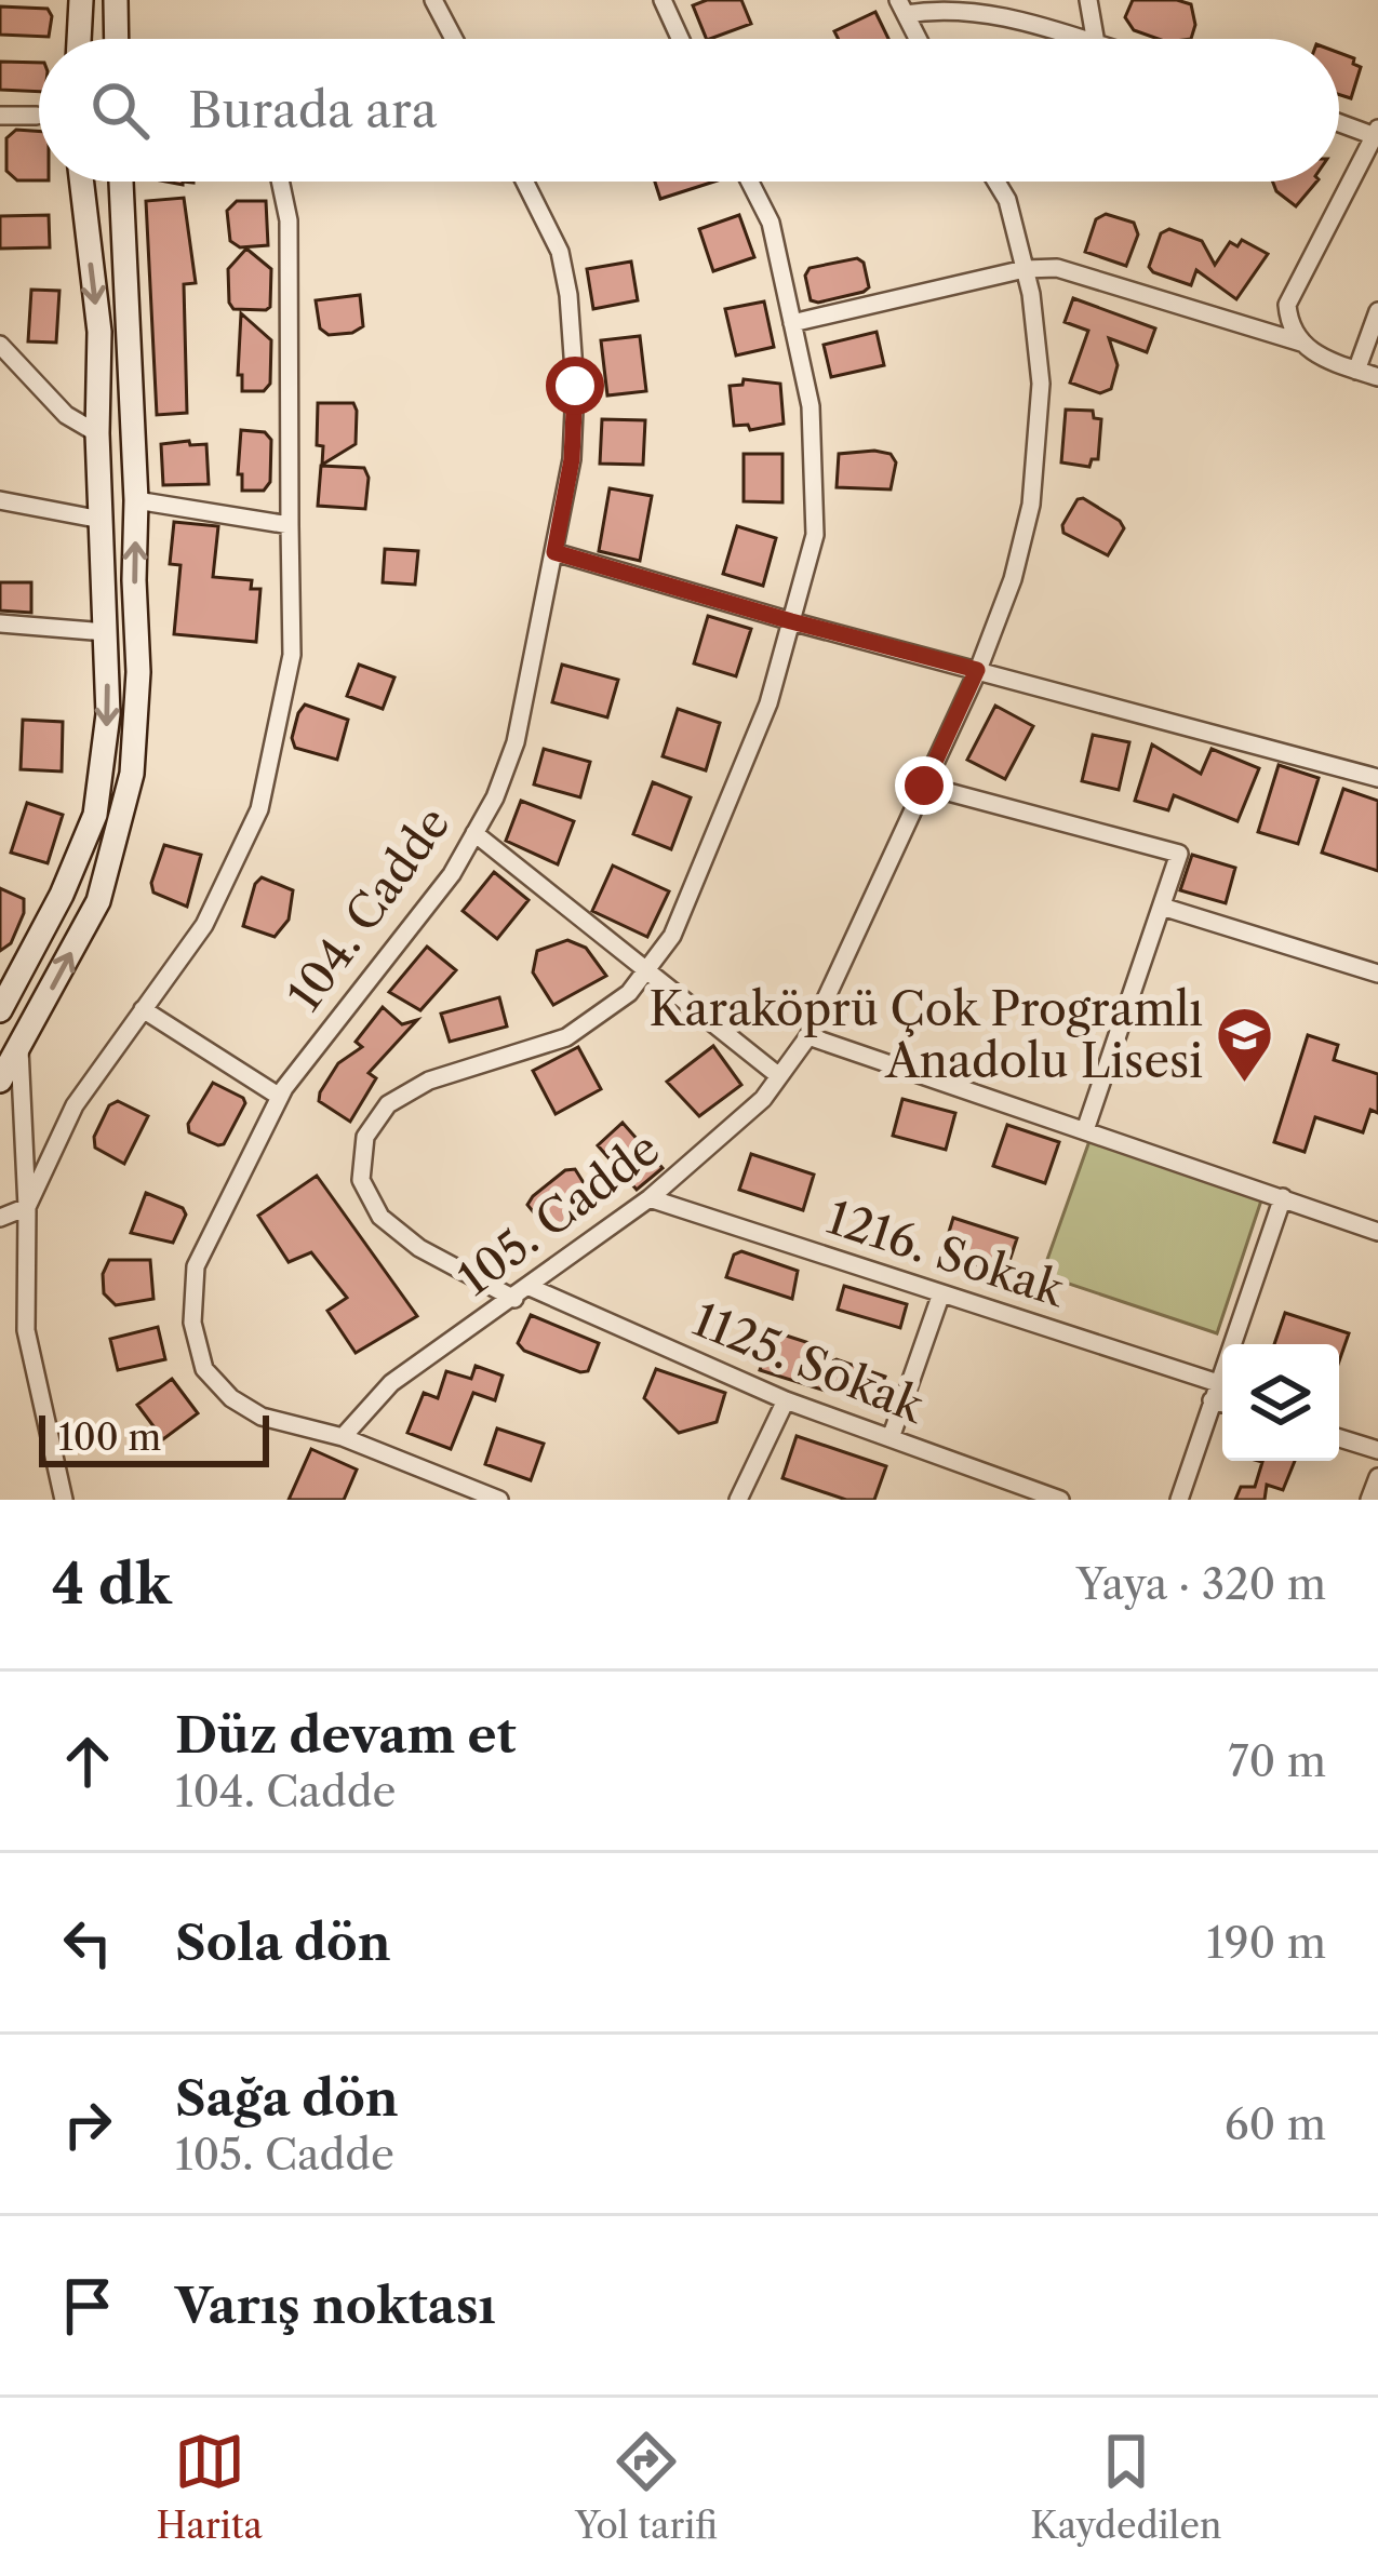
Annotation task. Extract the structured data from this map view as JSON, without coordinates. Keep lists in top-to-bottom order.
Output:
{
  "streets": {
    "street": [
      "104. Cadde",
      "105. Cadde",
      "1216. Sokak",
      "1125. Sokak"
    ]
  },
  "crossings": [
    ["104. Cadde", "105. Cadde"],
    ["105. Cadde", "1216. Sokak"],
    ["105. Cadde", "1125. Sokak"]
  ],
  "places": {
    "school or university": ["Karaköprü Çok Programlı Anadolu Lisesi"]
  },
  "scale_bar": "100 m",
  "page": {
    "search": "Burada ara",
    "scale": "100 m",
    "heading": ["4 dk", "Yaya · 320 m"],
    "list": [
      ["Düz devam et", "104. Cadde", "70 m"],
      ["Sola dön", "190 m"],
      ["Sağa dön", "105. Cadde", "60 m"],
      "Varış noktası"
    ],
    "nav": ["Harita", "Yol tarifi", "Kaydedilen"]
  }
}
